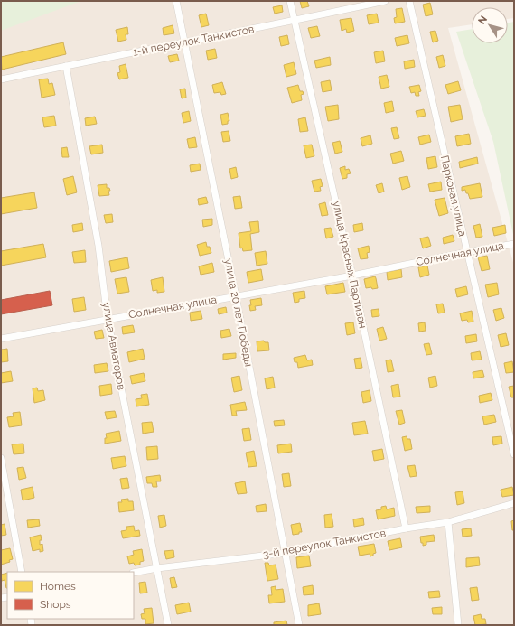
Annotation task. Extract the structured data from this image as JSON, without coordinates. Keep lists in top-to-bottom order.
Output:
{
  "streets": {
    "street": [
      "1-й переулок Танкистов",
      "Парковая улица",
      "Солнечная улица",
      "улица Красных Партизан",
      "улица 20 лет Победы",
      "улица Авиаторов",
      "3-й переулок Танкистов"
    ]
  },
  "crossings": [
    ["1-й переулок Танкистов", "улица Красных Партизан"],
    ["1-й переулок Танкистов", "улица 20 лет Победы"],
    ["1-й переулок Танкистов", "улица Авиаторов"],
    ["Парковая улица", "Солнечная улица"],
    ["Солнечная улица", "улица Красных Партизан"],
    ["Солнечная улица", "улица 20 лет Победы"],
    ["Солнечная улица", "улица Авиаторов"],
    ["улица Красных Партизан", "3-й переулок Танкистов"],
    ["улица 20 лет Победы", "3-й переулок Танкистов"],
    ["улица Авиаторов", "3-й переулок Танкистов"]
  ],
  "legend": ["Homes", "Shops"],
  "north": "top left"
}
